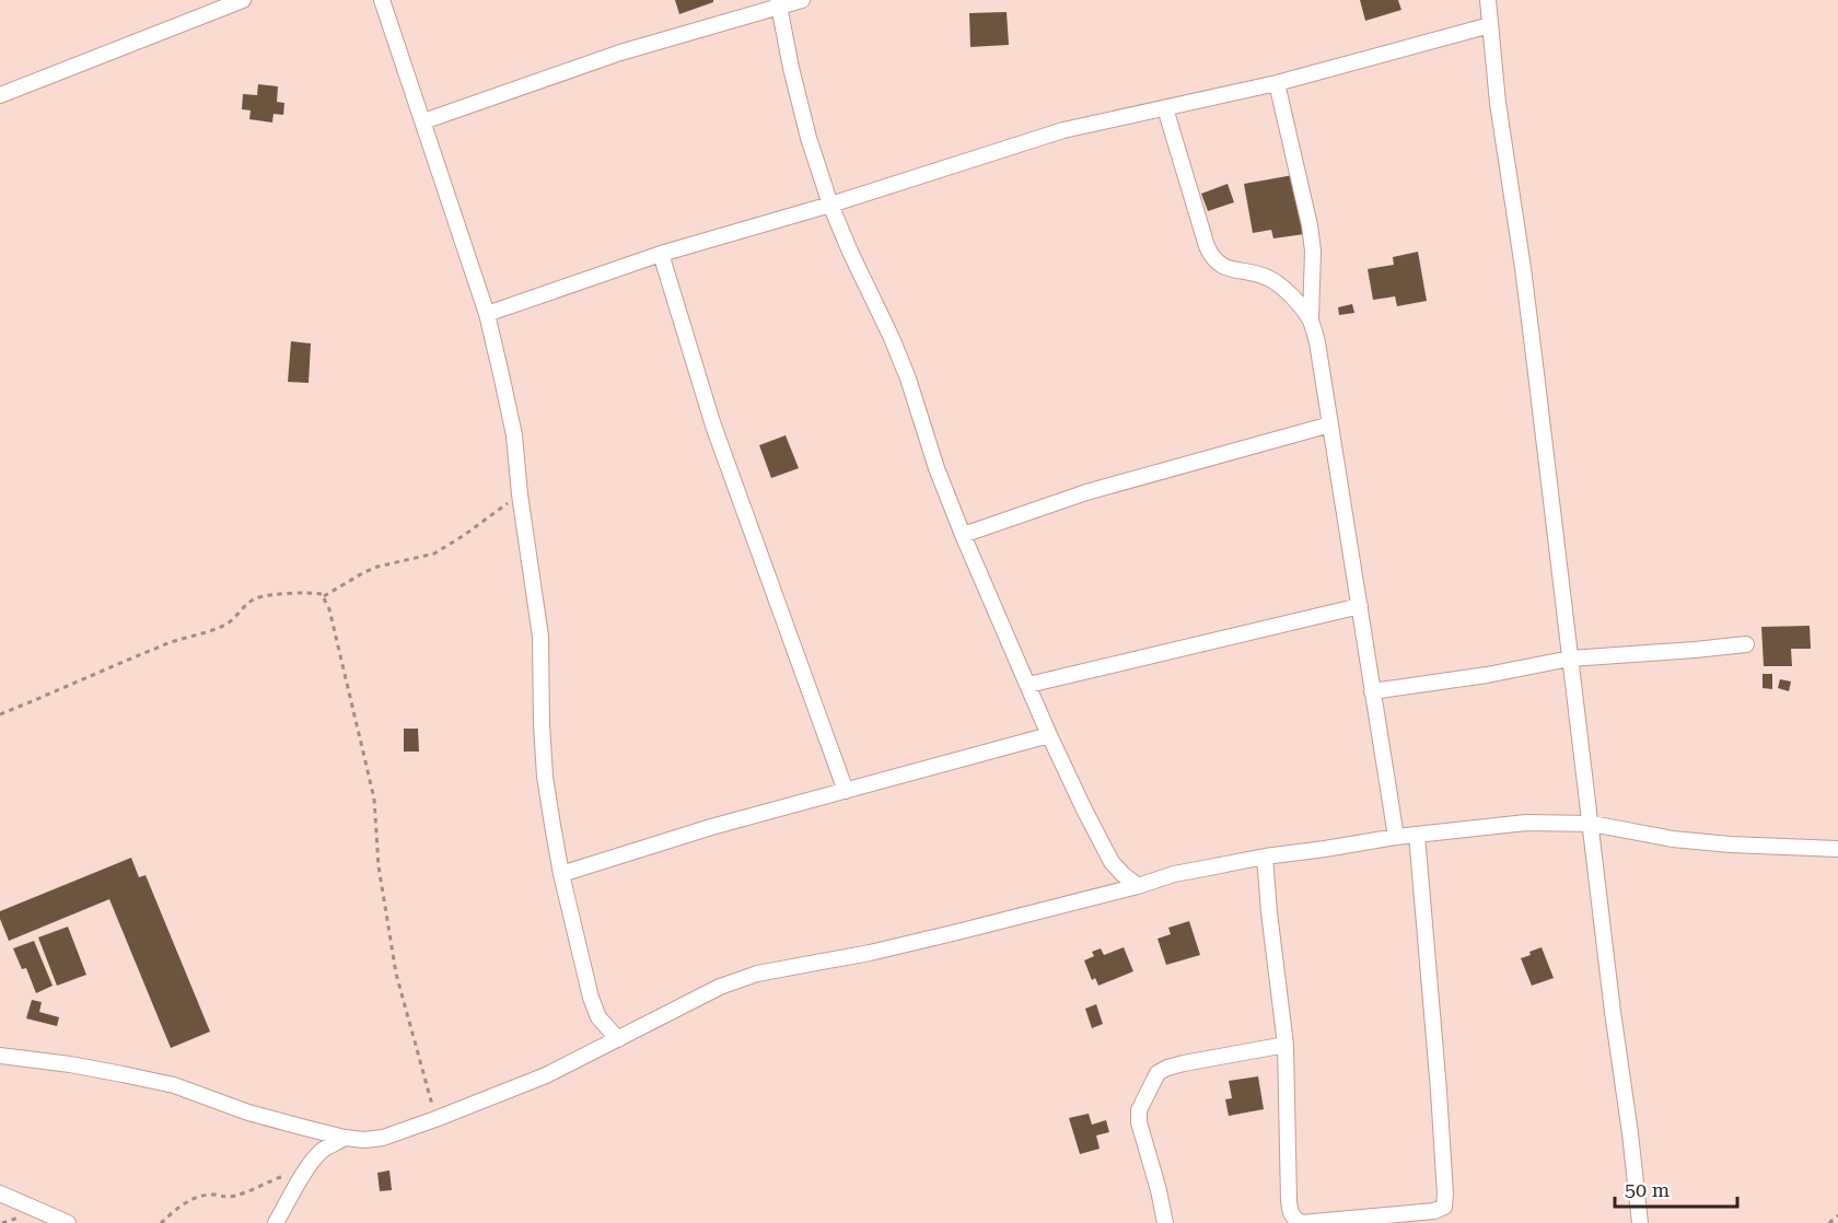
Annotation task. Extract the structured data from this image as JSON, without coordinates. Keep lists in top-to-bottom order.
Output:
{
  "scale_bar": "50 m"
}
